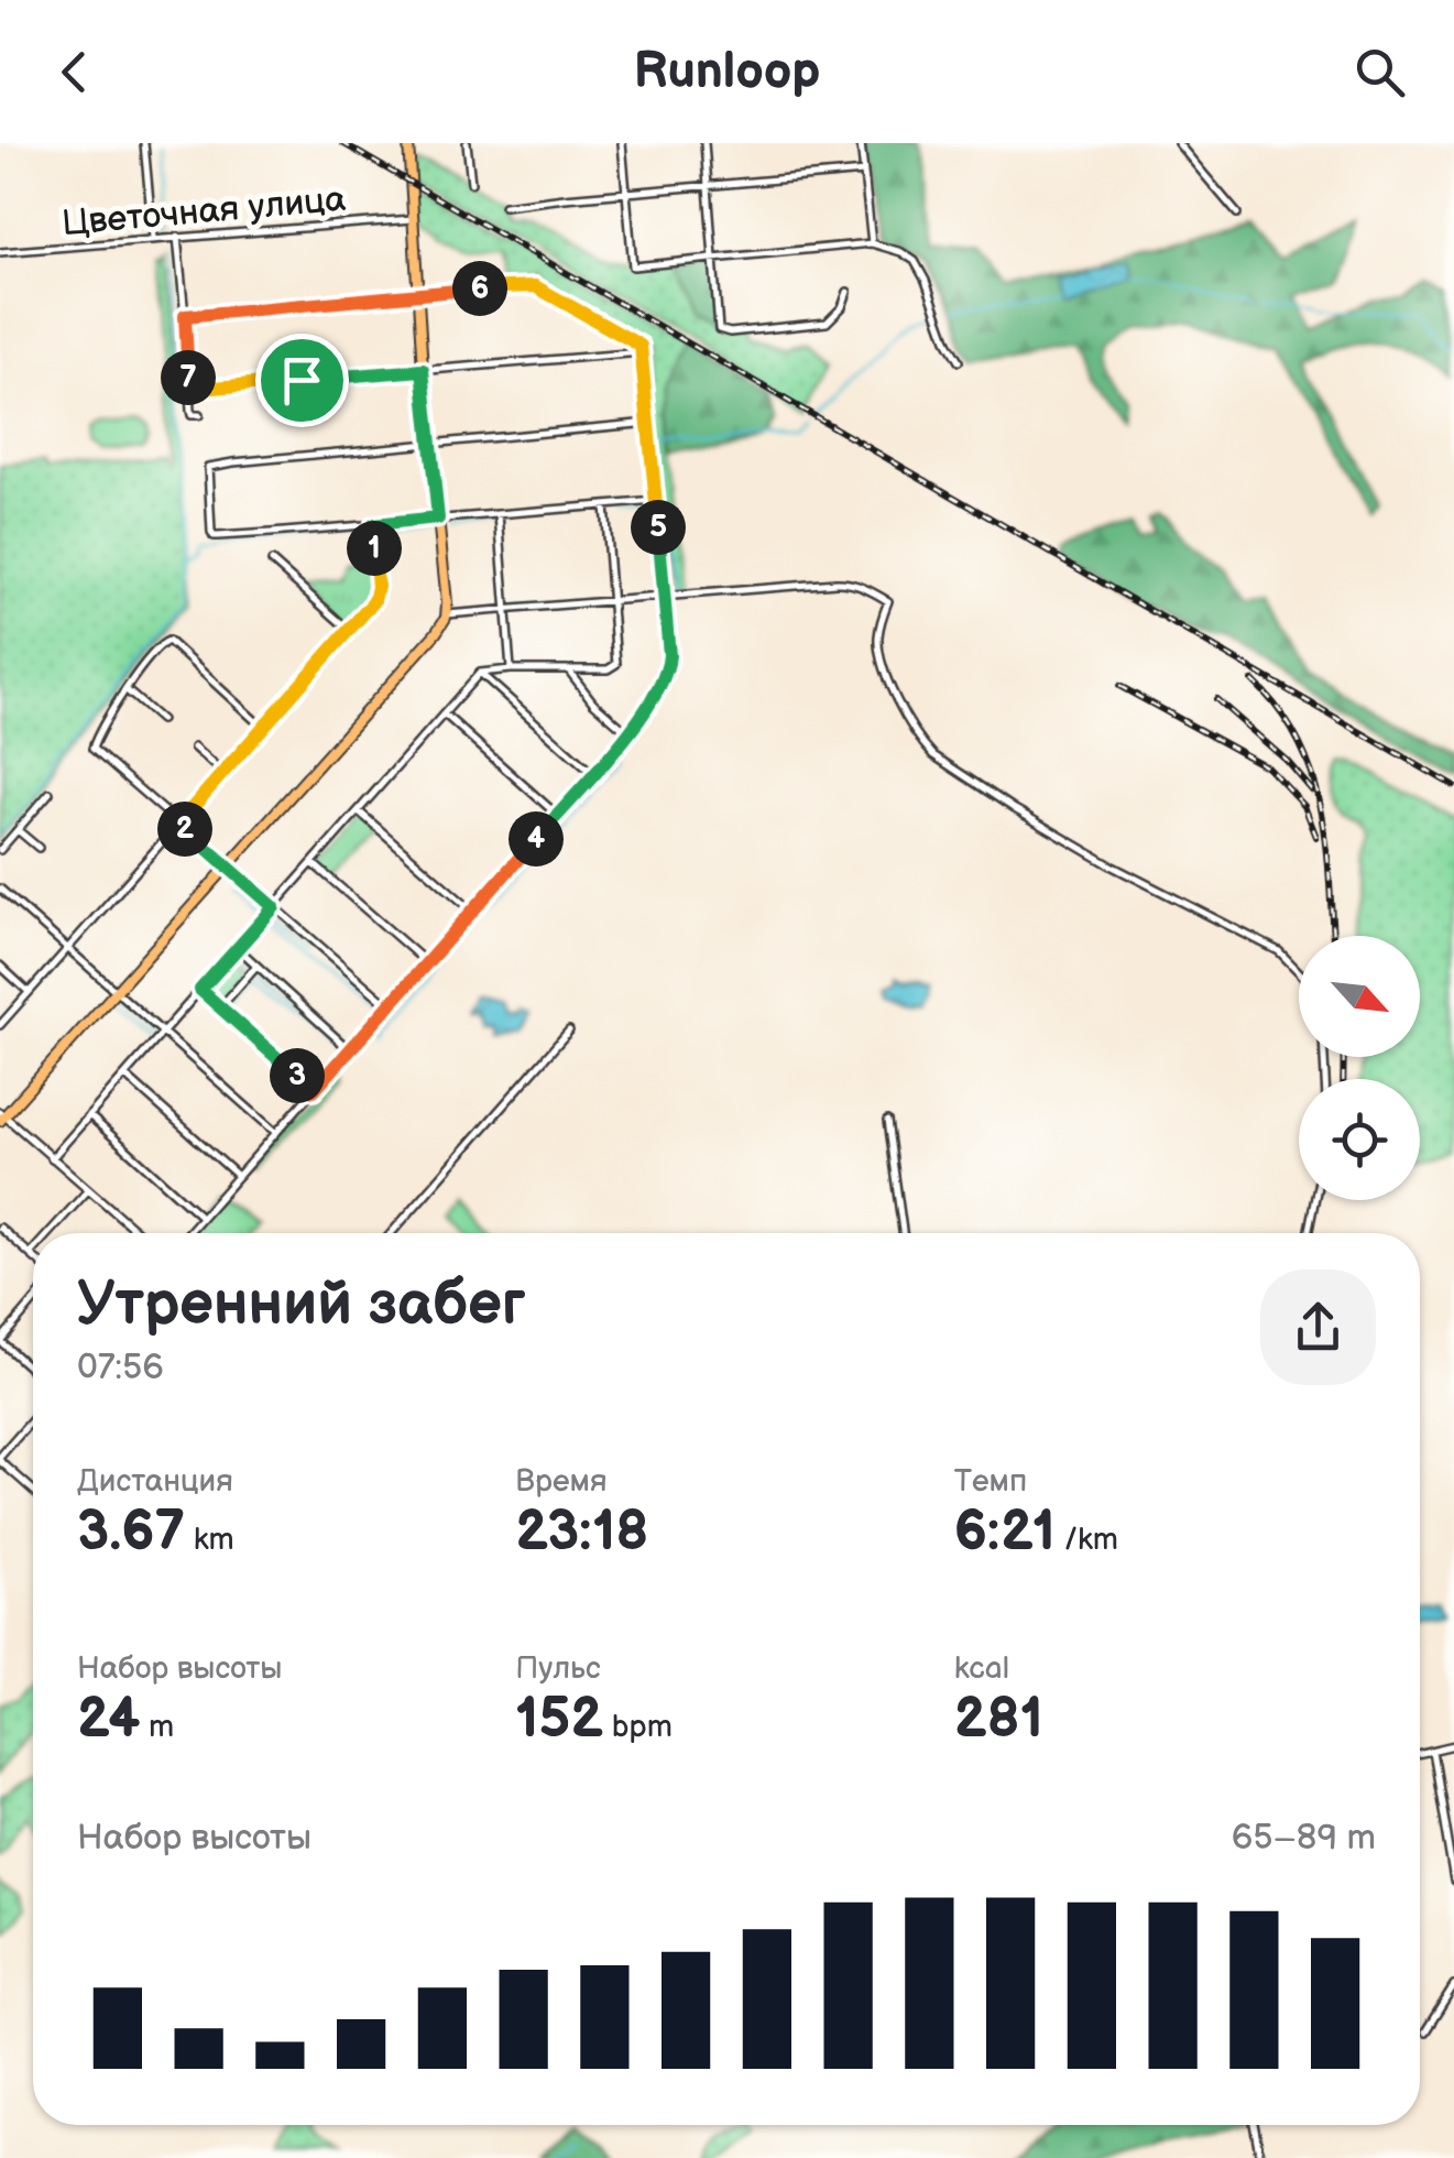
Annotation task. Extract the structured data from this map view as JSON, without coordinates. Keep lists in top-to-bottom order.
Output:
{
  "streets": {
    "street": ["Цветочная улица"]
  },
  "north": "bottom right",
  "page": {
    "header": "Runloop",
    "pins": [
      "6",
      "7",
      "5",
      "1",
      "2",
      "4",
      "3"
    ],
    "heading": ["Утренний забег", "07:56"],
    "stats": [
      ["Дистанция", "3.67 km"],
      ["Время", "23:18"],
      ["Темп", "6:21 /km"],
      ["Набор высоты", "24 m"],
      ["Пульс", "152 bpm"],
      ["kcal", "281"]
    ],
    "chart": ["Набор высоты", "65–89 m"]
  }
}
